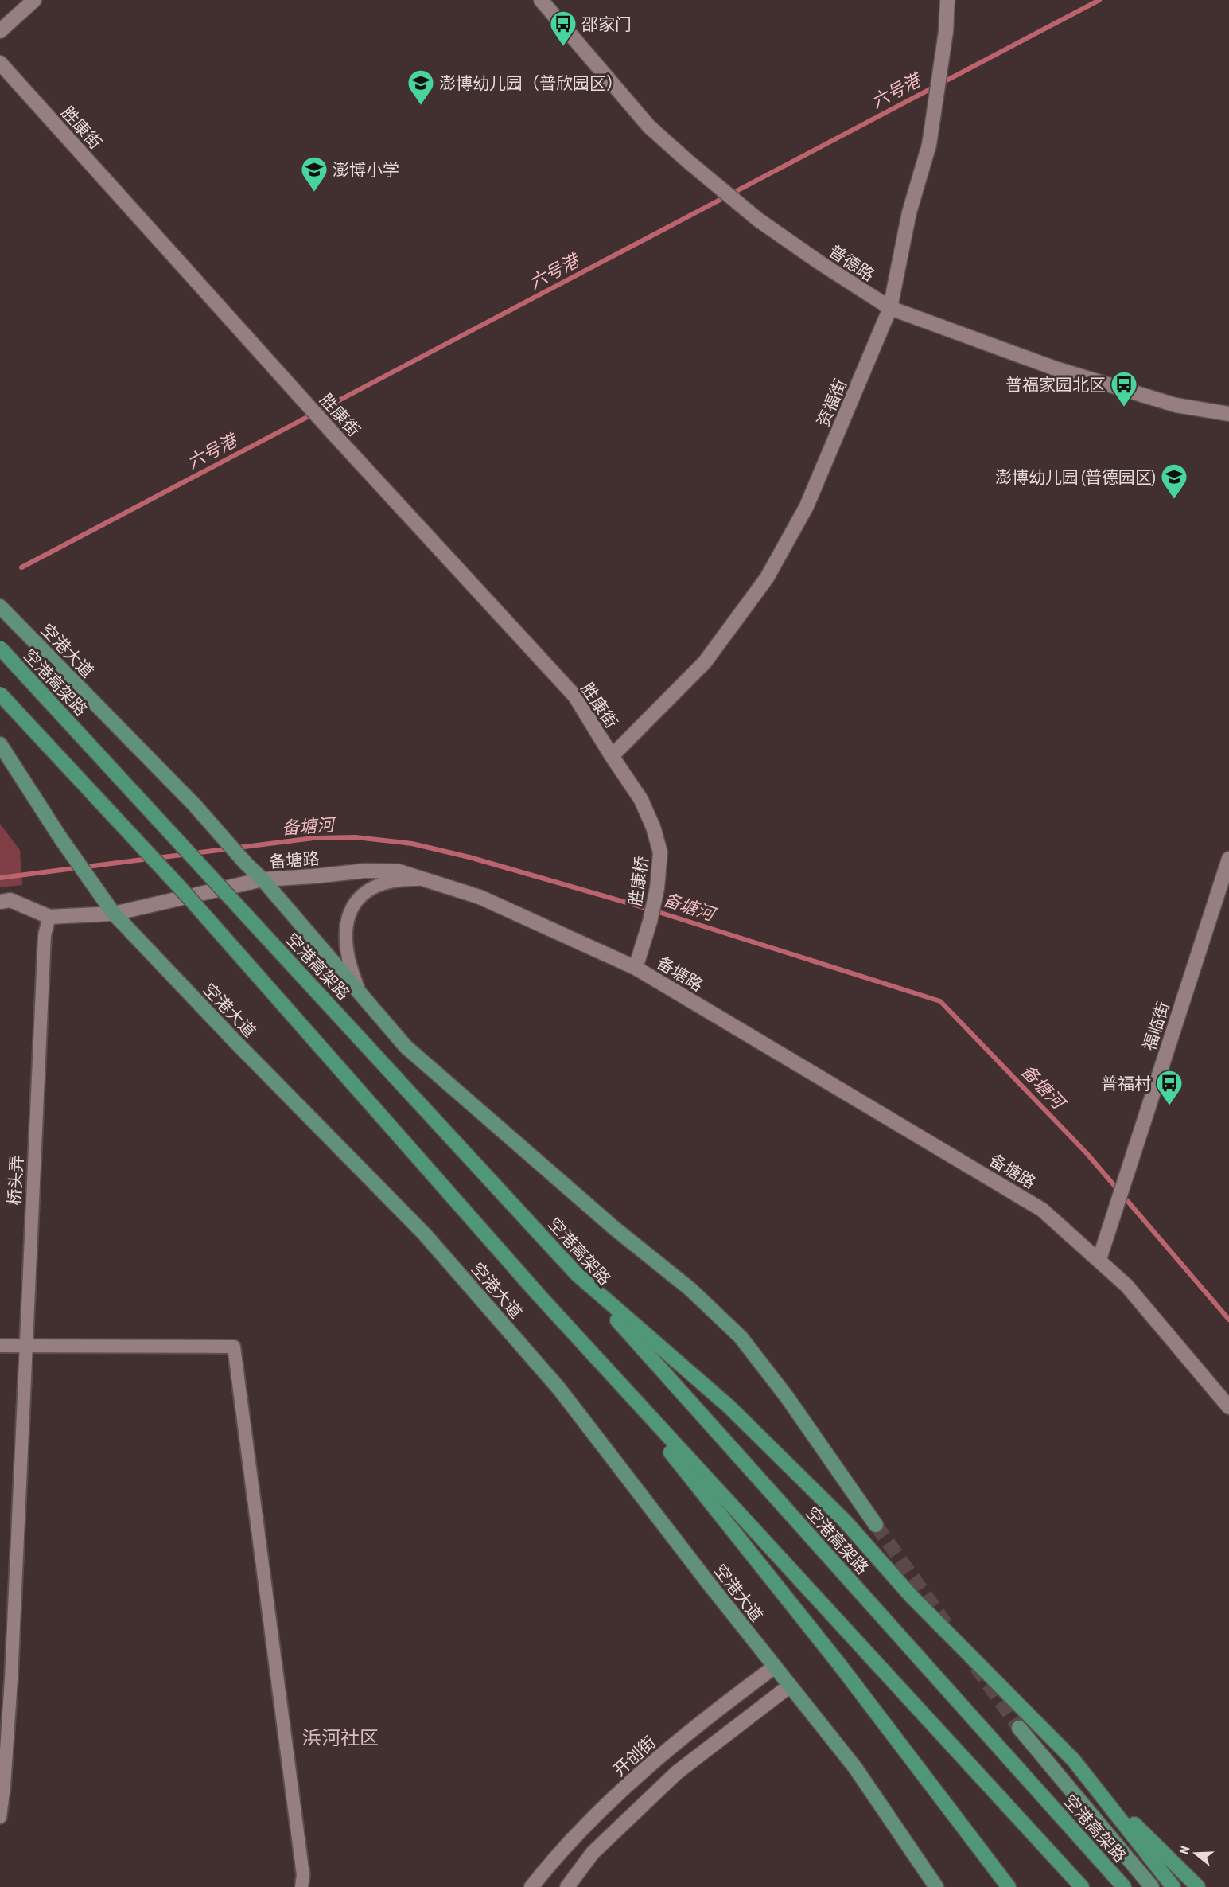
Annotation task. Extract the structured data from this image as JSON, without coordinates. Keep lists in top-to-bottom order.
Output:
{
  "streets": {
    "highway": ["空港高架路"],
    "main road": ["空港大道"],
    "street": [
      "胜康街",
      "普德路",
      "资福街",
      "备塘路",
      "胜康桥",
      "福临街",
      "桥头弄",
      "开创街"
    ]
  },
  "crossings": [
    ["胜康街", "资福街"],
    ["胜康街", "胜康桥"],
    ["普德路", "资福街"],
    ["空港大道", "备塘路"],
    ["空港大道", "开创街"],
    ["备塘路", "胜康桥"],
    ["备塘路", "福临街"],
    ["备塘路", "桥头弄"]
  ],
  "districts": ["浜河社区"],
  "water": ["六号港", "备塘河"],
  "places": {
    "bus stop": ["邵家门", "普福家园北区", "普福村"],
    "school or university": ["澎博幼儿园（普欣园区）", "澎博小学", "澎博幼儿园 (普德园区)"]
  },
  "north": "left"
}
